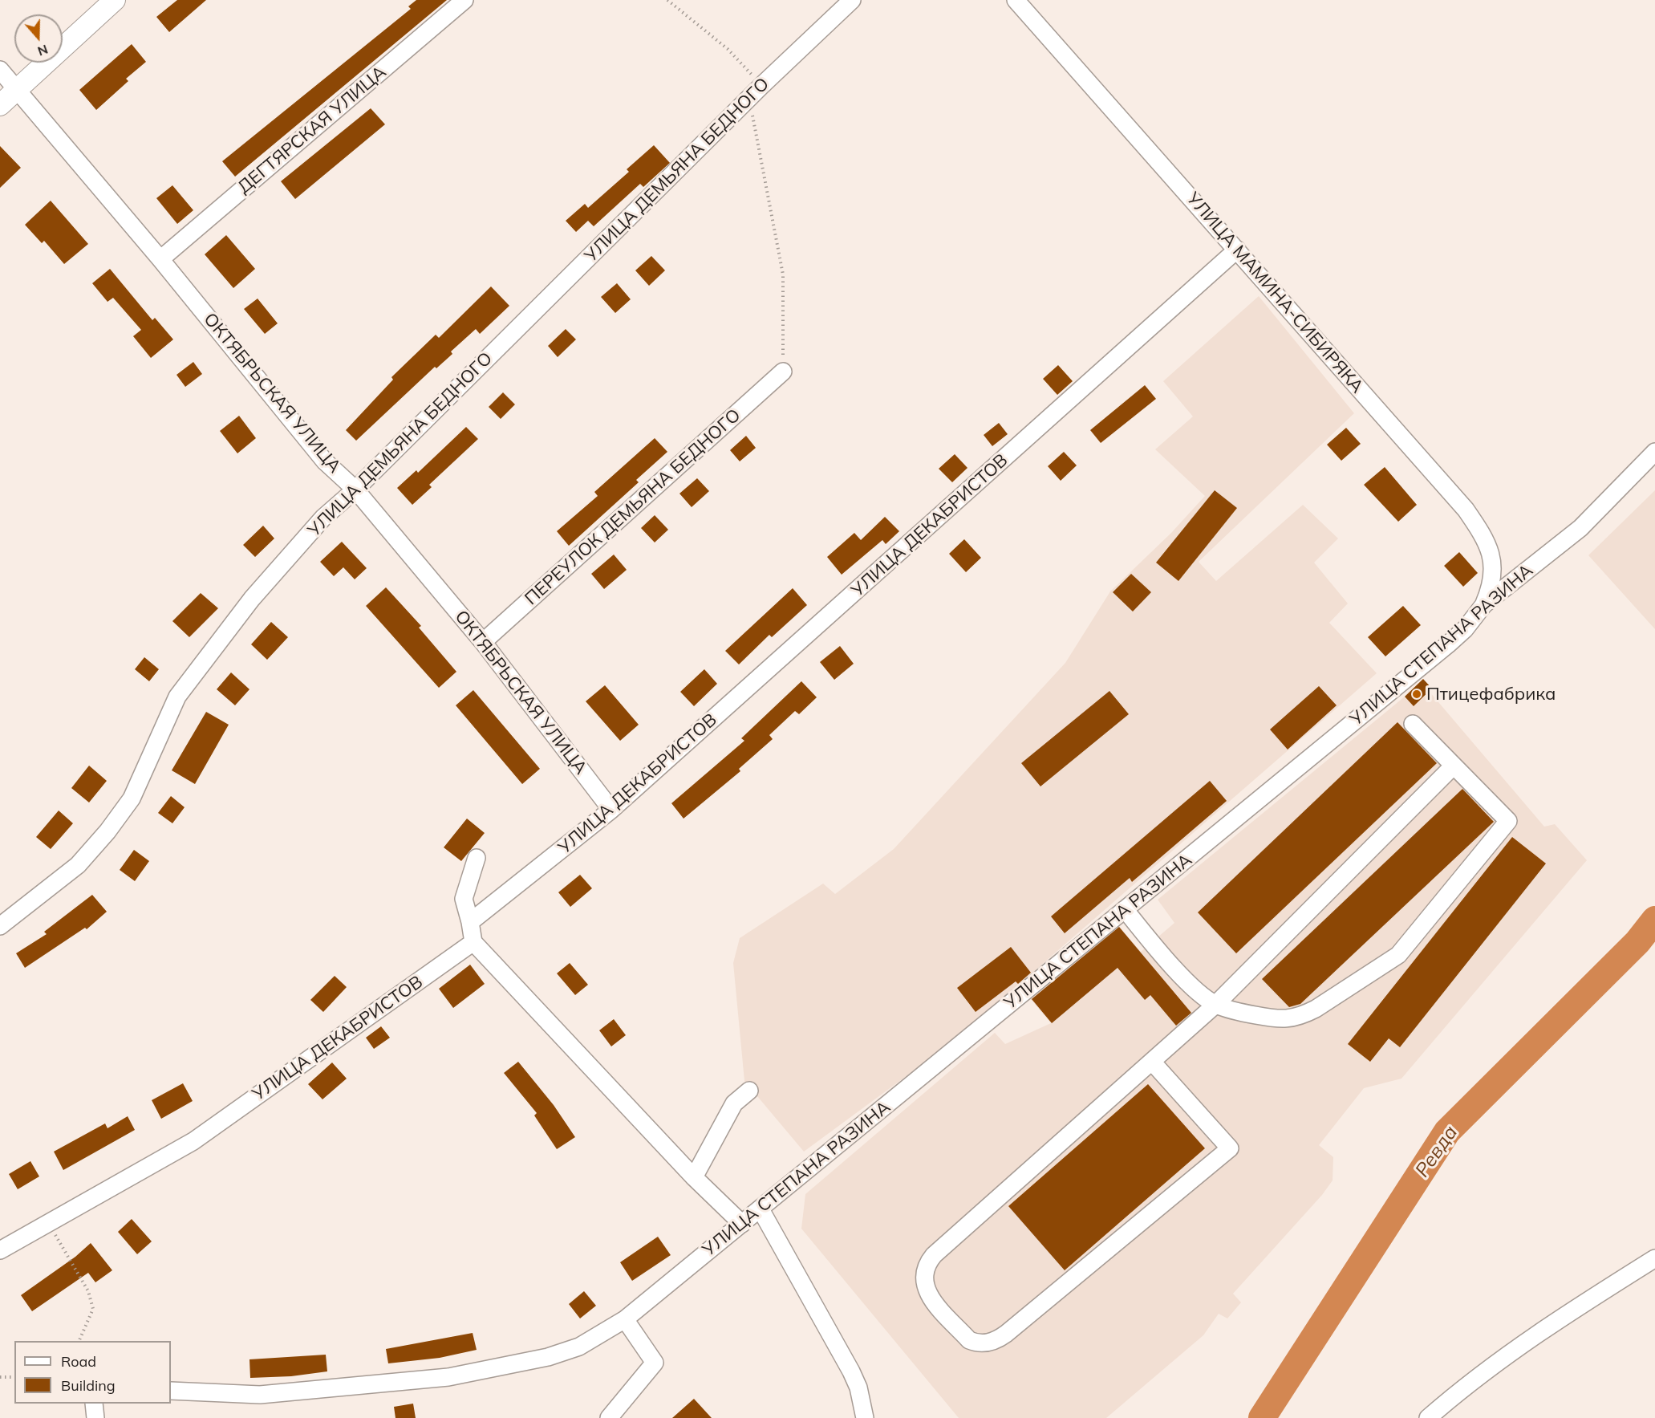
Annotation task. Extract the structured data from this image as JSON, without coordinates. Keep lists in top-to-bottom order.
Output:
{
  "streets": {
    "street": [
      "ДЕГТЯРСКАЯ УЛИЦА",
      "УЛИЦА ДЕМЬЯНА БЕДНОГО",
      "УЛИЦА МАМИНА-СИБИРЯКА",
      "ОКТЯБРЬСКАЯ УЛИЦА",
      "ПЕРЕУЛОК ДЕМЬЯНА БЕДНОГО",
      "УЛИЦА ДЕКАБРИСТОВ",
      "УЛИЦА СТЕПАНА РАЗИНА"
    ]
  },
  "crossings": [
    ["ДЕГТЯРСКАЯ УЛИЦА", "ОКТЯБРЬСКАЯ УЛИЦА"],
    ["УЛИЦА ДЕМЬЯНА БЕДНОГО", "ОКТЯБРЬСКАЯ УЛИЦА"],
    ["УЛИЦА МАМИНА-СИБИРЯКА", "УЛИЦА ДЕКАБРИСТОВ"],
    ["УЛИЦА МАМИНА-СИБИРЯКА", "УЛИЦА СТЕПАНА РАЗИНА"],
    ["ОКТЯБРЬСКАЯ УЛИЦА", "ПЕРЕУЛОК ДЕМЬЯНА БЕДНОГО"],
    ["ОКТЯБРЬСКАЯ УЛИЦА", "УЛИЦА ДЕКАБРИСТОВ"]
  ],
  "water": ["Ревда"],
  "places": ["Птицефабрика"],
  "legend": ["Road", "Building"],
  "north": "bottom"
}
